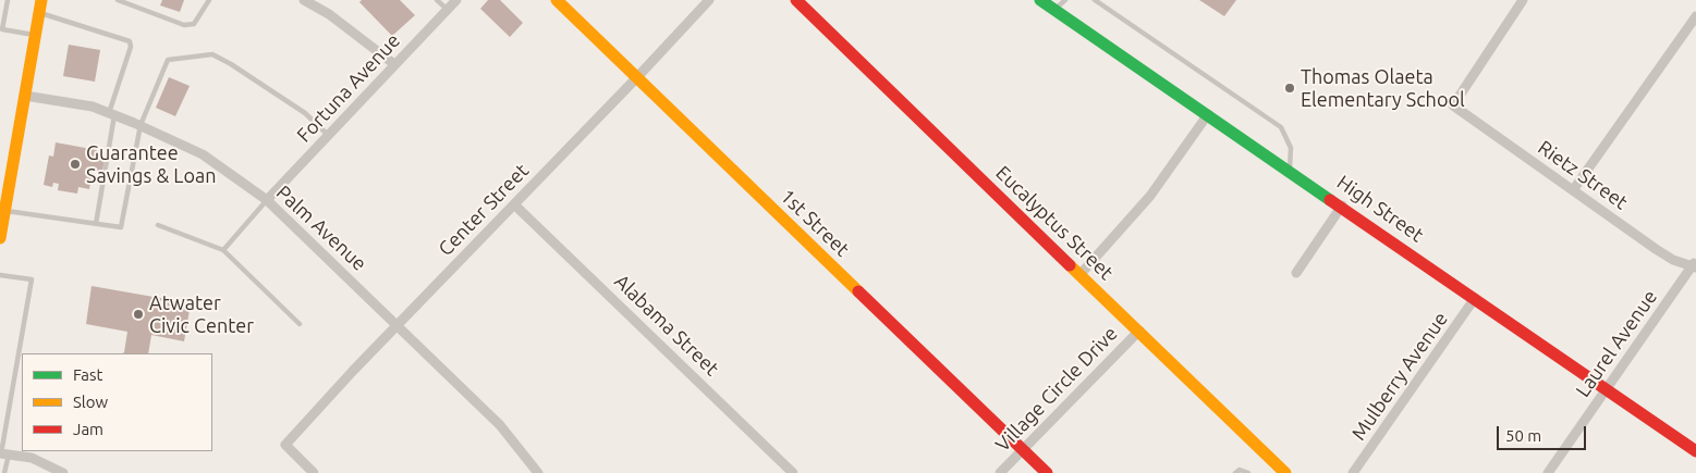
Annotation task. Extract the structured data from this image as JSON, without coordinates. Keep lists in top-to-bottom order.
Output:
{
  "streets": {
    "street": [
      "Fortuna Avenue",
      "Rietz Street",
      "High Street",
      "Center Street",
      "1st Street",
      "Eucalyptus Street",
      "Palm Avenue",
      "Alabama Street",
      "Laurel Avenue",
      "Mulberry Avenue",
      "Village Circle Drive"
    ]
  },
  "crossings": [
    ["Fortuna Avenue", "Palm Avenue"],
    ["Rietz Street", "Laurel Avenue"],
    ["High Street", "Laurel Avenue"],
    ["High Street", "Mulberry Avenue"],
    ["Center Street", "1st Street"],
    ["Center Street", "Palm Avenue"],
    ["Center Street", "Alabama Street"],
    ["1st Street", "Village Circle Drive"],
    ["Eucalyptus Street", "Village Circle Drive"]
  ],
  "places": ["Thomas Olaeta Elementary School", "Guarantee Savings & Loan", "Atwater Civic Center"],
  "legend": ["Fast", "Slow", "Jam"],
  "scale_bar": "50 m"
}
